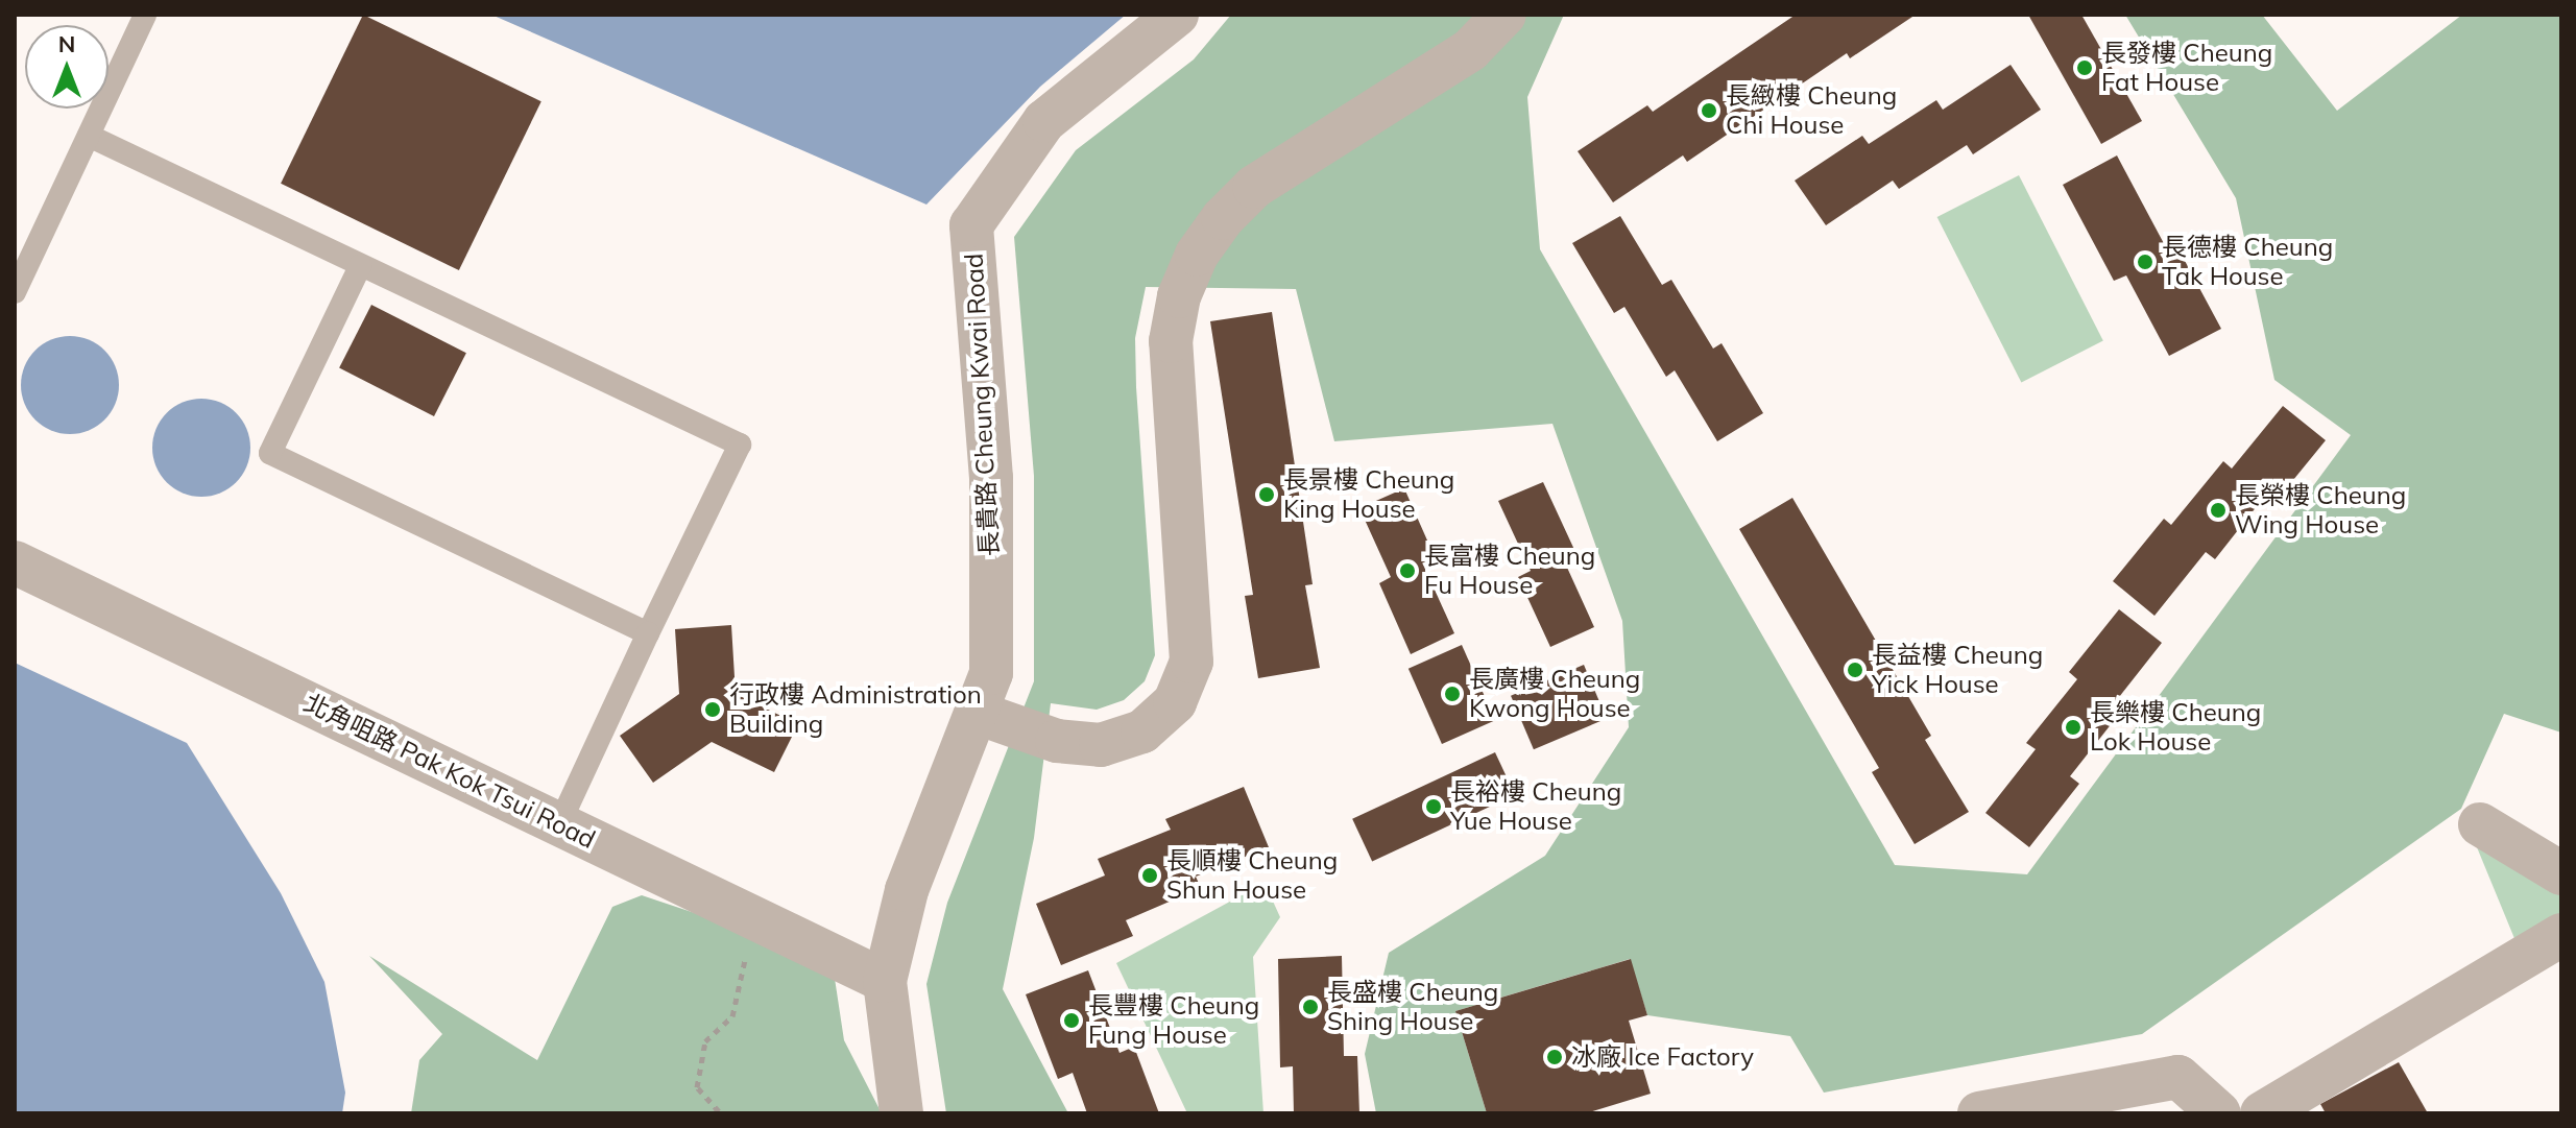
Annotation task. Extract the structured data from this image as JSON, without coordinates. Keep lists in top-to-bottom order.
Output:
{
  "streets": {
    "street": ["長貴路 Cheung Kwai Road", "北角咀路 Pak Kok Tsui Road"]
  },
  "crossings": [
    ["長貴路 Cheung Kwai Road", "北角咀路 Pak Kok Tsui Road"]
  ],
  "places": [
    "長發樓 Cheung Fat House",
    "長緻樓 Cheung Chi House",
    "長德樓 Cheung Tak House",
    "長景樓 Cheung King House",
    "長榮樓 Cheung Wing House",
    "長富樓 Cheung Fu House",
    "長益樓 Cheung Yick House",
    "長廣樓 Cheung Kwong House",
    "行政樓 Administration Building",
    "長樂樓 Cheung Lok House",
    "長裕樓 Cheung Yue House",
    "長順樓 Cheung Shun House",
    "長盛樓 Cheung Shing House",
    "長豐樓 Cheung Fung House",
    "冰廠 Ice Factory"
  ],
  "north": "top"
}
